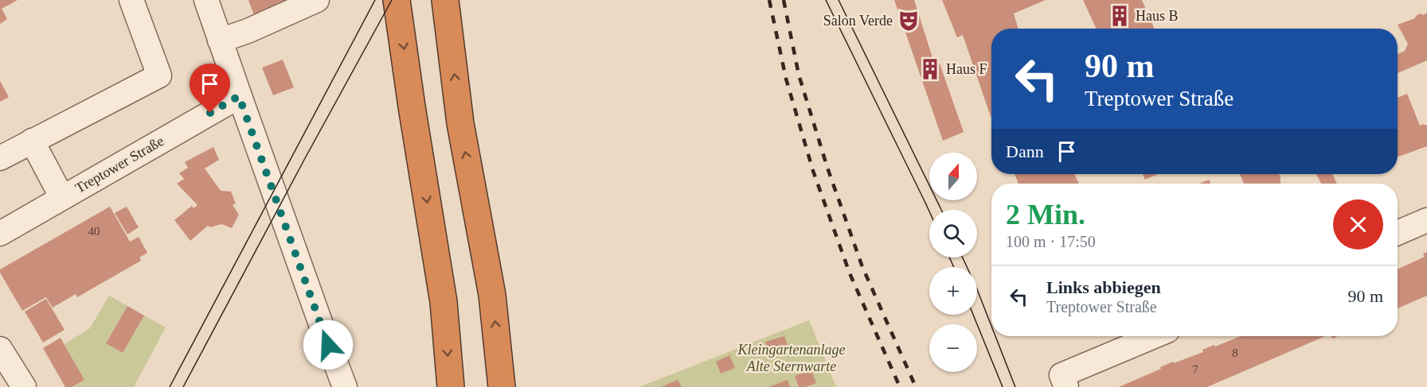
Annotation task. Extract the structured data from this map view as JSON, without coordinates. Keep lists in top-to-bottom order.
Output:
{
  "streets": {
    "street": ["Treptower Straße"]
  },
  "parks": ["Kleingartenanlage Alte Sternwarte"],
  "places": {
    "building": ["Haus B", "Haus F"],
    "theatre": ["Salon Verde"]
  },
  "house_numbers": ["40", "8", "7"],
  "north": "top",
  "page": {
    "turn": ["90 m", "Treptower Straße"],
    "then": "Dann",
    "map_buttons": ["+", "−"],
    "heading": ["2 Min.", "100 m · 17:50"],
    "list": [
      {
        "name": "Links abbiegen",
        "note": "Treptower Straße",
        "value": "90 m"
      }
    ]
  }
}
